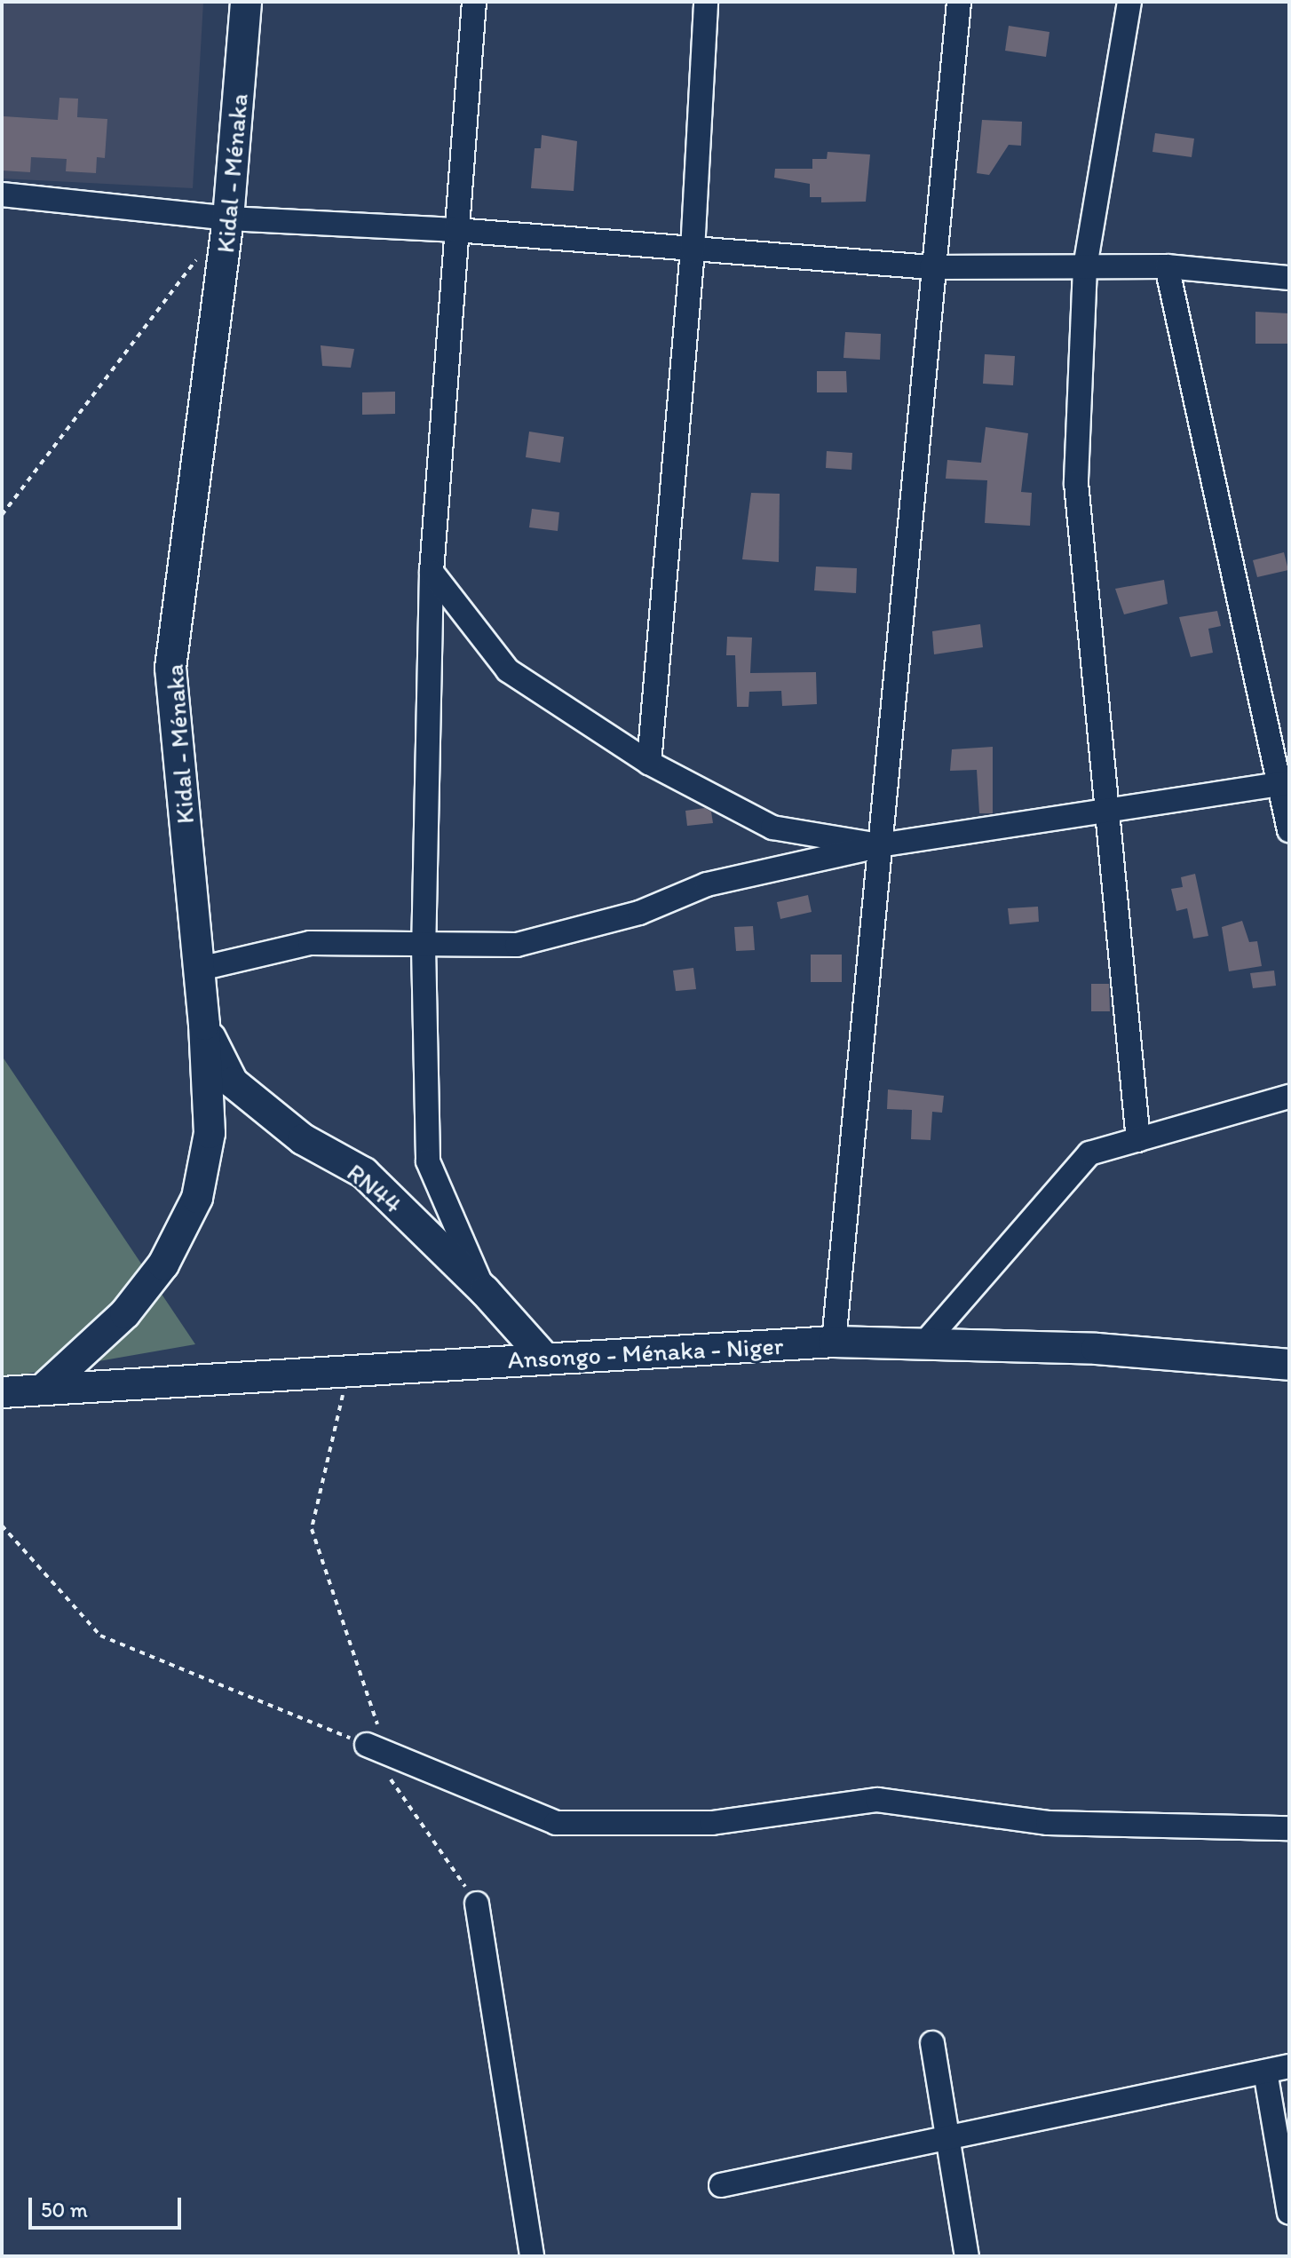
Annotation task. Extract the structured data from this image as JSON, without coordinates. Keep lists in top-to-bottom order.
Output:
{
  "streets": {
    "main road": ["Kidal - Ménaka", "RN44", "Ansongo - Ménaka - Niger"]
  },
  "crossings": [
    ["Kidal - Ménaka", "RN44"],
    ["Kidal - Ménaka", "Ansongo - Ménaka - Niger"],
    ["RN44", "Ansongo - Ménaka - Niger"]
  ],
  "scale_bar": "50 m"
}
